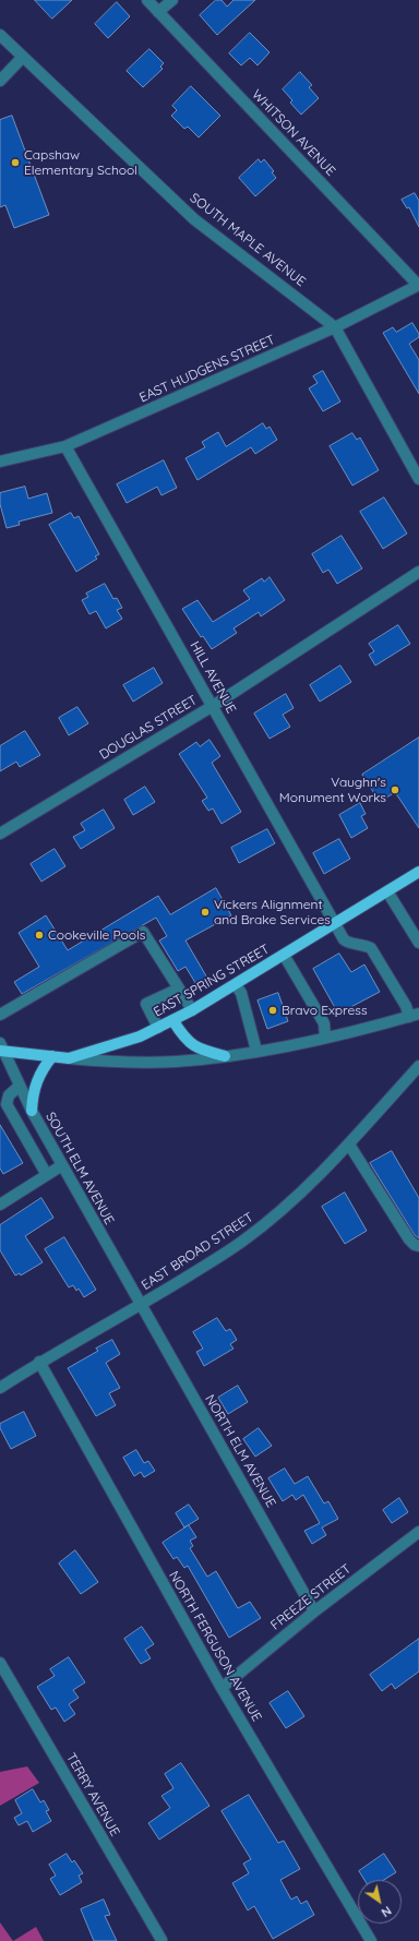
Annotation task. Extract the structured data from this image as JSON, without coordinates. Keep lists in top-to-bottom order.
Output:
{
  "streets": {
    "main road": ["EAST SPRING STREET"],
    "street": [
      "WHITSON AVENUE",
      "SOUTH MAPLE AVENUE",
      "EAST HUDGENS STREET",
      "HILL AVENUE",
      "DOUGLAS STREET",
      "SOUTH ELM AVENUE",
      "EAST BROAD STREET",
      "NORTH ELM AVENUE",
      "FREEZE STREET",
      "NORTH FERGUSON AVENUE",
      "TERRY AVENUE"
    ]
  },
  "crossings": [
    ["WHITSON AVENUE", "EAST HUDGENS STREET"],
    ["SOUTH MAPLE AVENUE", "EAST HUDGENS STREET"],
    ["EAST HUDGENS STREET", "HILL AVENUE"],
    ["HILL AVENUE", "DOUGLAS STREET"],
    ["HILL AVENUE", "EAST SPRING STREET"],
    ["EAST SPRING STREET", "SOUTH ELM AVENUE"],
    ["SOUTH ELM AVENUE", "EAST BROAD STREET"],
    ["SOUTH ELM AVENUE", "NORTH ELM AVENUE"],
    ["EAST BROAD STREET", "NORTH ELM AVENUE"],
    ["EAST BROAD STREET", "NORTH FERGUSON AVENUE"],
    ["NORTH ELM AVENUE", "FREEZE STREET"],
    ["FREEZE STREET", "NORTH FERGUSON AVENUE"]
  ],
  "places": [
    "Capshaw Elementary School",
    "Vaughn's Monument Works",
    "Vickers Alignment and Brake Services",
    "Cookeville Pools",
    "Bravo Express"
  ],
  "north": "bottom right"
}
